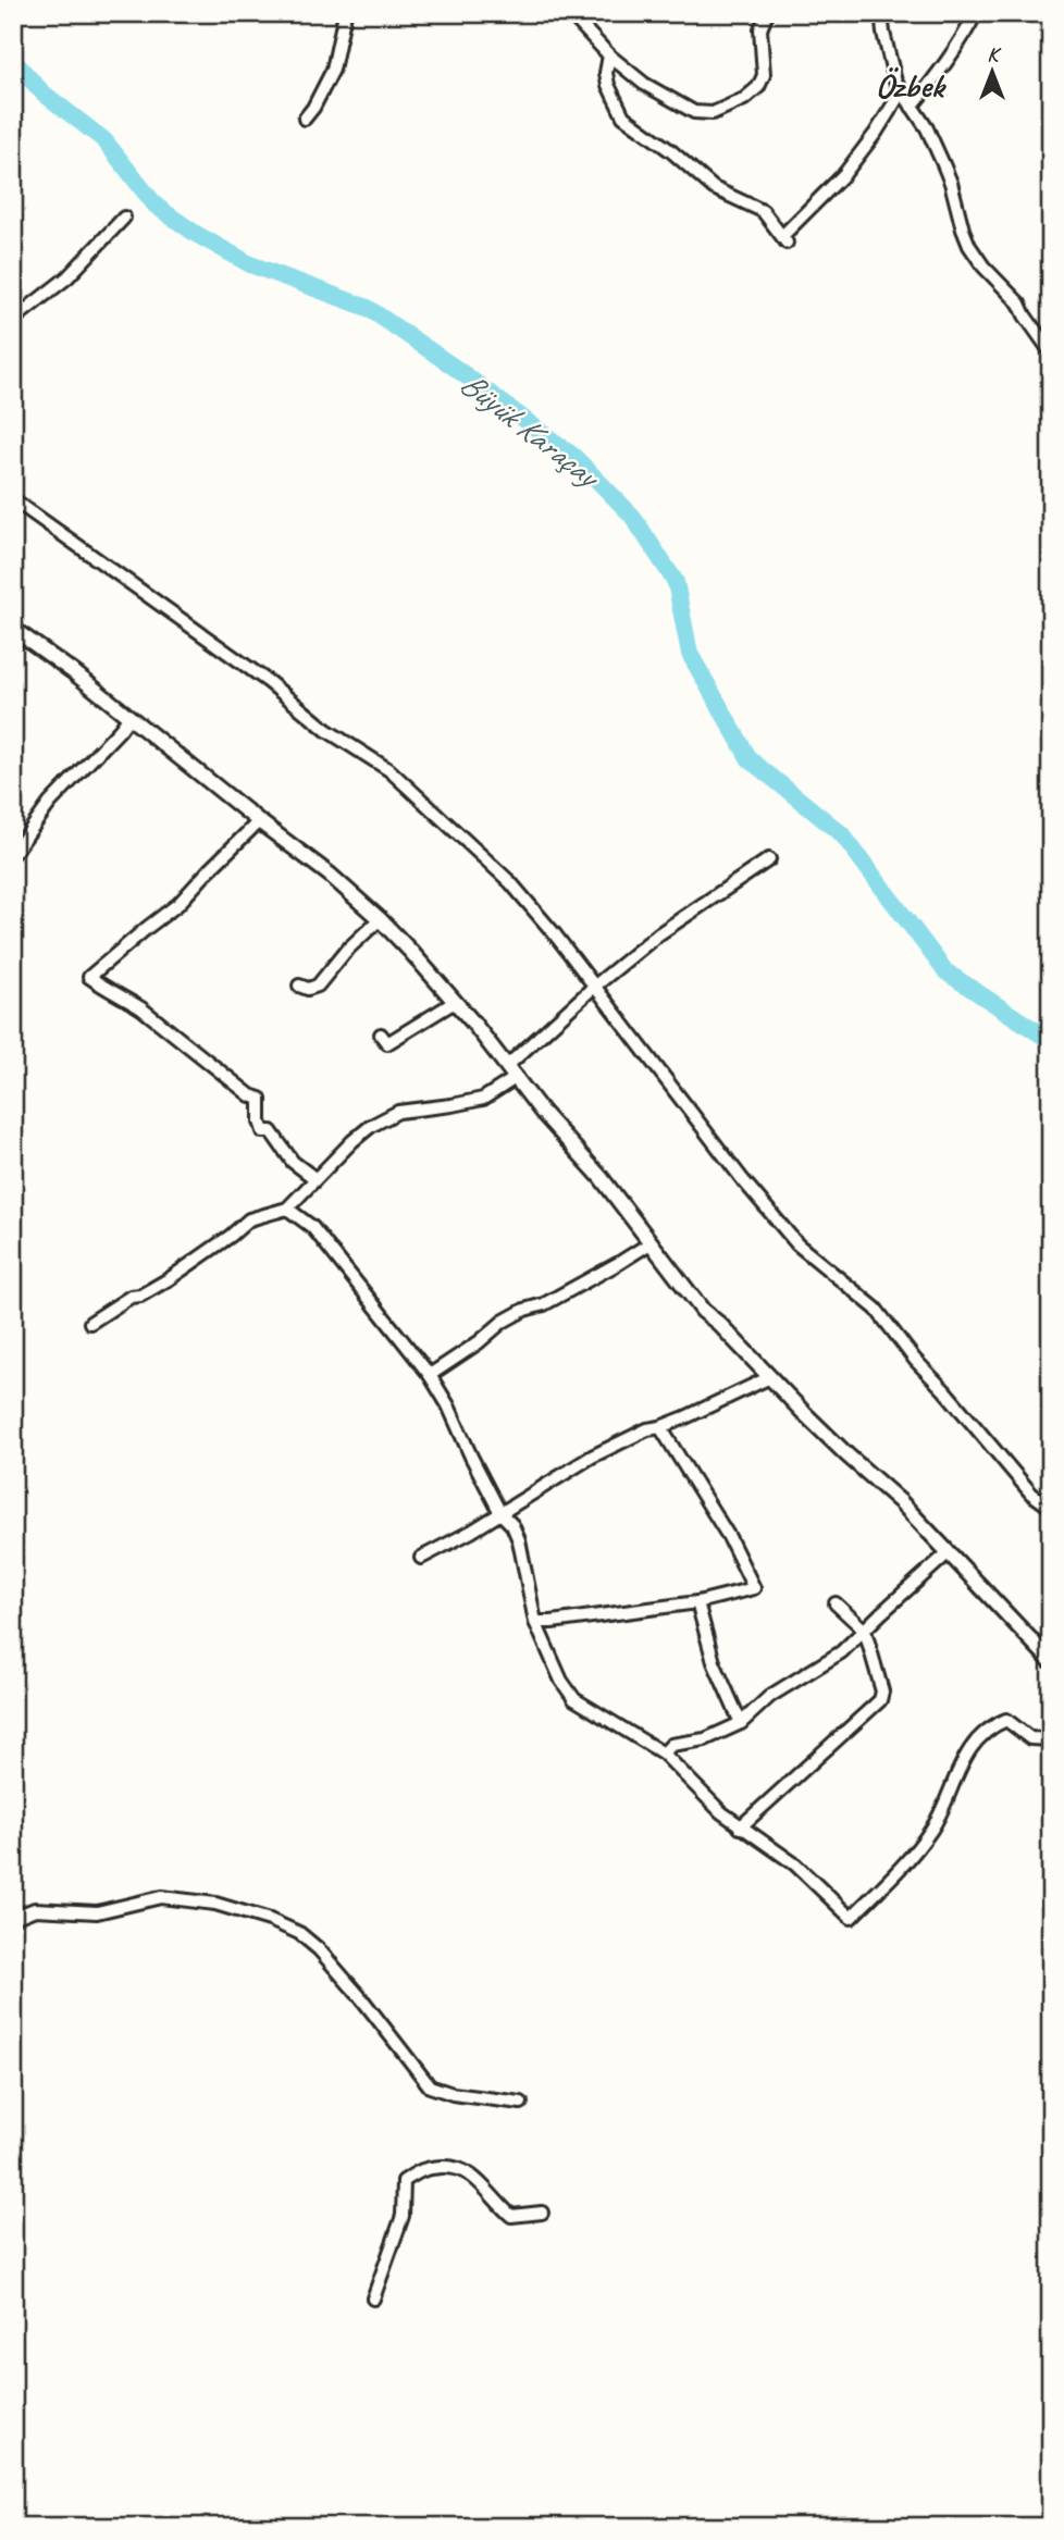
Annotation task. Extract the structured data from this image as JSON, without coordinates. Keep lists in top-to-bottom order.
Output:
{
  "districts": ["Özbek"],
  "water": ["Büyük Karaçay"],
  "north": "top"
}
